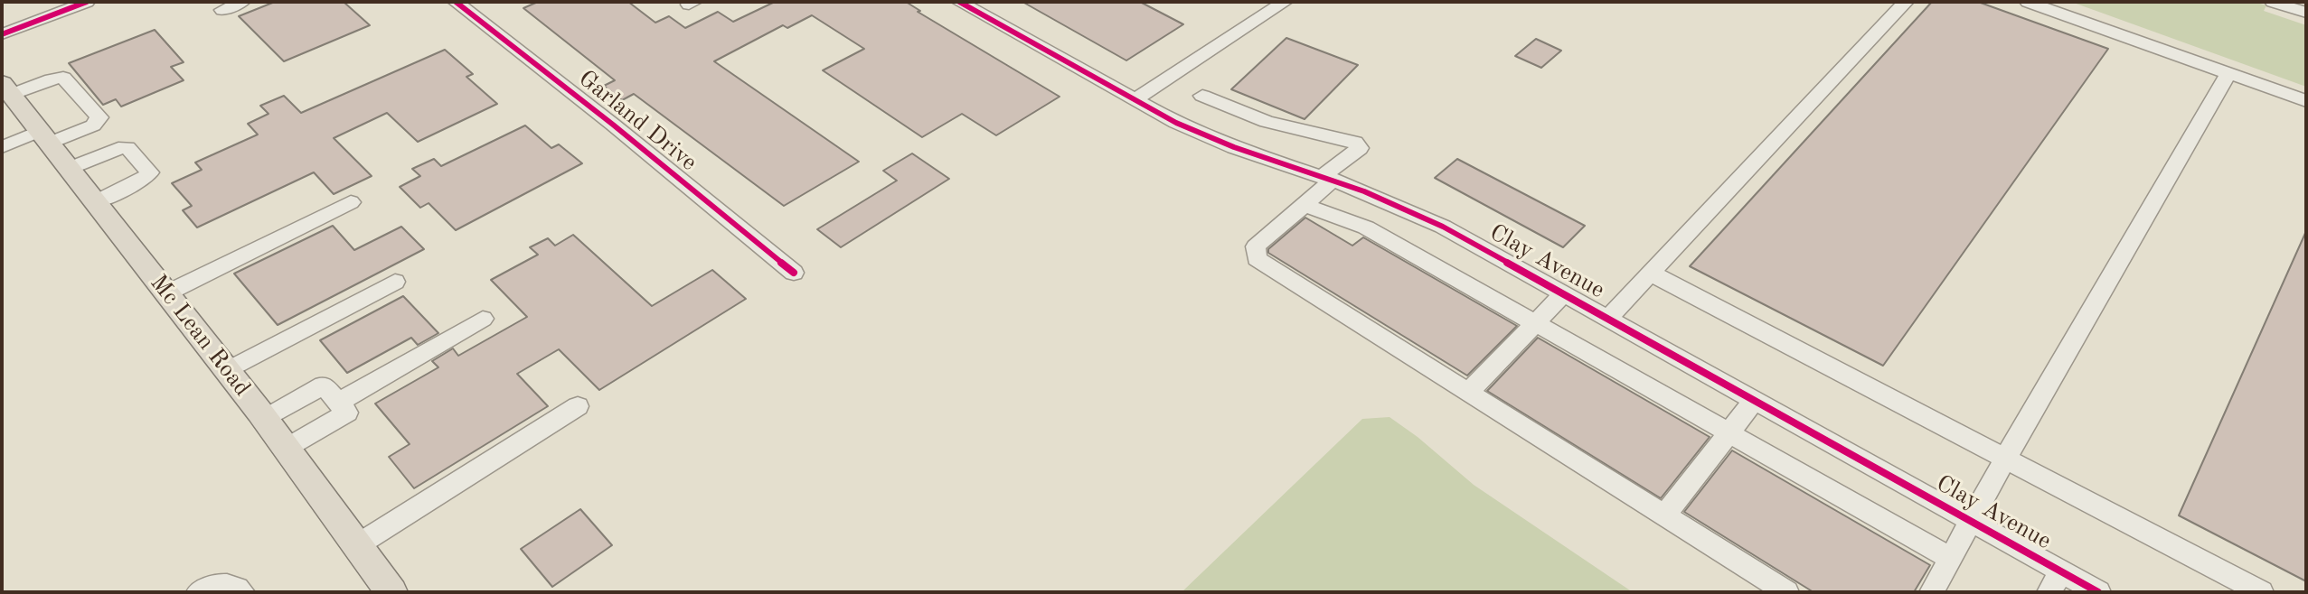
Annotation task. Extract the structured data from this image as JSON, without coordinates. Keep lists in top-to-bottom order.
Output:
{
  "streets": {
    "main road": ["Mc Lean Road"],
    "street": ["Garland Drive", "Clay Avenue"]
  }
}
